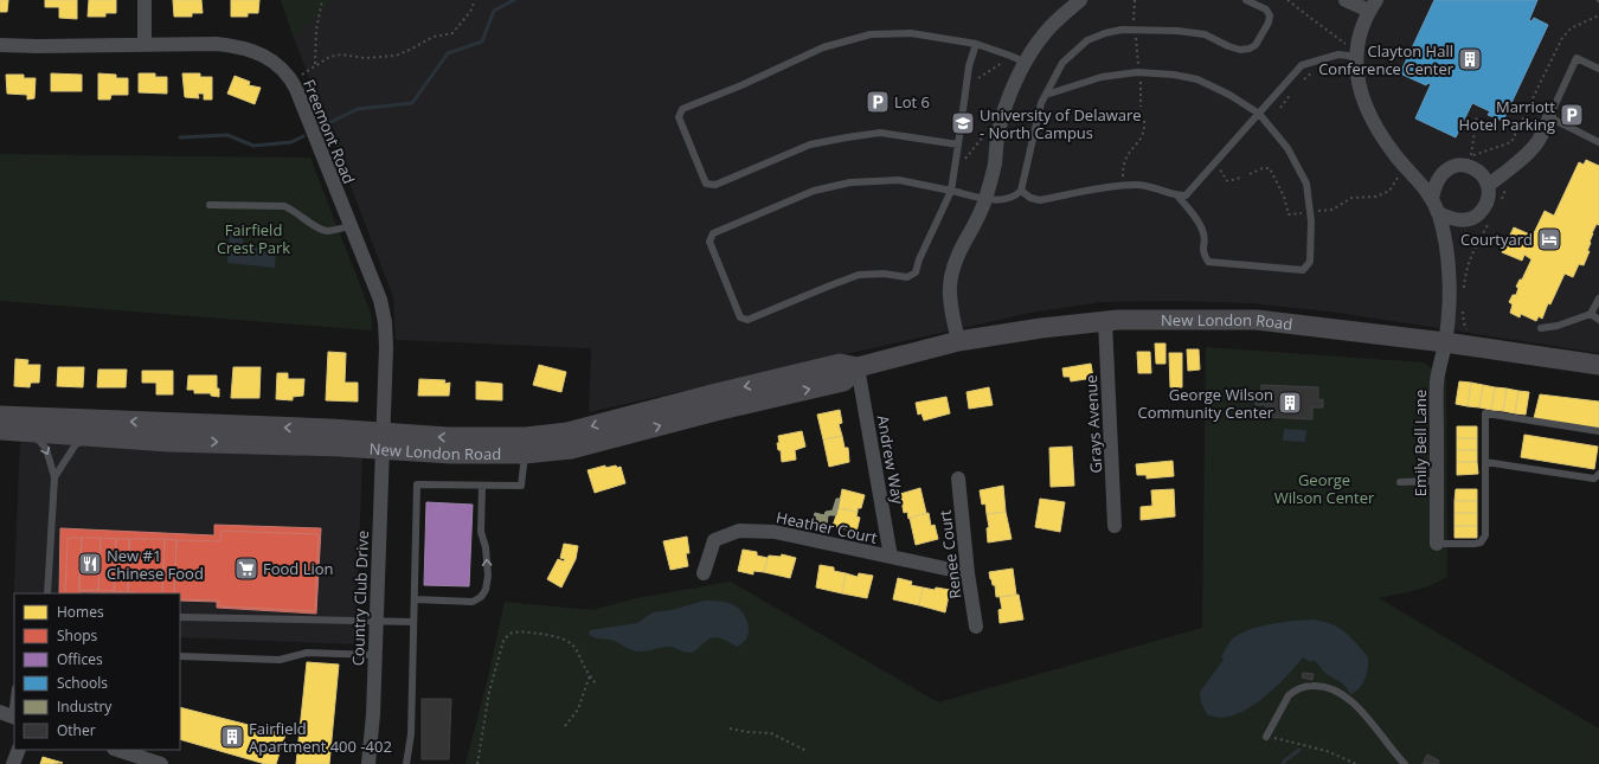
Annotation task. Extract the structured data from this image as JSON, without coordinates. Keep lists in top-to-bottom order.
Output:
{
  "streets": {
    "main road": ["New London Road"],
    "street": [
      "Freemont Road",
      "Grays Avenue",
      "Emily Bell Lane",
      "Andrew Way",
      "Heather Court",
      "Renee Court",
      "Country Club Drive"
    ]
  },
  "crossings": [
    ["Freemont Road", "New London Road"],
    ["Freemont Road", "Country Club Drive"],
    ["New London Road", "Grays Avenue"],
    ["New London Road", "Emily Bell Lane"],
    ["New London Road", "Andrew Way"],
    ["New London Road", "Country Club Drive"],
    ["Andrew Way", "Heather Court"],
    ["Heather Court", "Renee Court"]
  ],
  "parks": ["Fairfield Crest Park", "George Wilson Center"],
  "places": {
    "building": ["Clayton Hall Conference Center", "George Wilson Community Center", "Fairfield Apartment 400 -402"],
    "parking": ["Lot 6", "Marriott Hotel Parking"],
    "school or university": ["University of Delaware - North Campus"],
    "hotel": ["Courtyard"],
    "restaurant": ["New #1 Chinese Food"],
    "supermarket": ["Food Lion"]
  },
  "legend": [
    "Homes",
    "Shops",
    "Offices",
    "Schools",
    "Industry",
    "Other"
  ]
}
